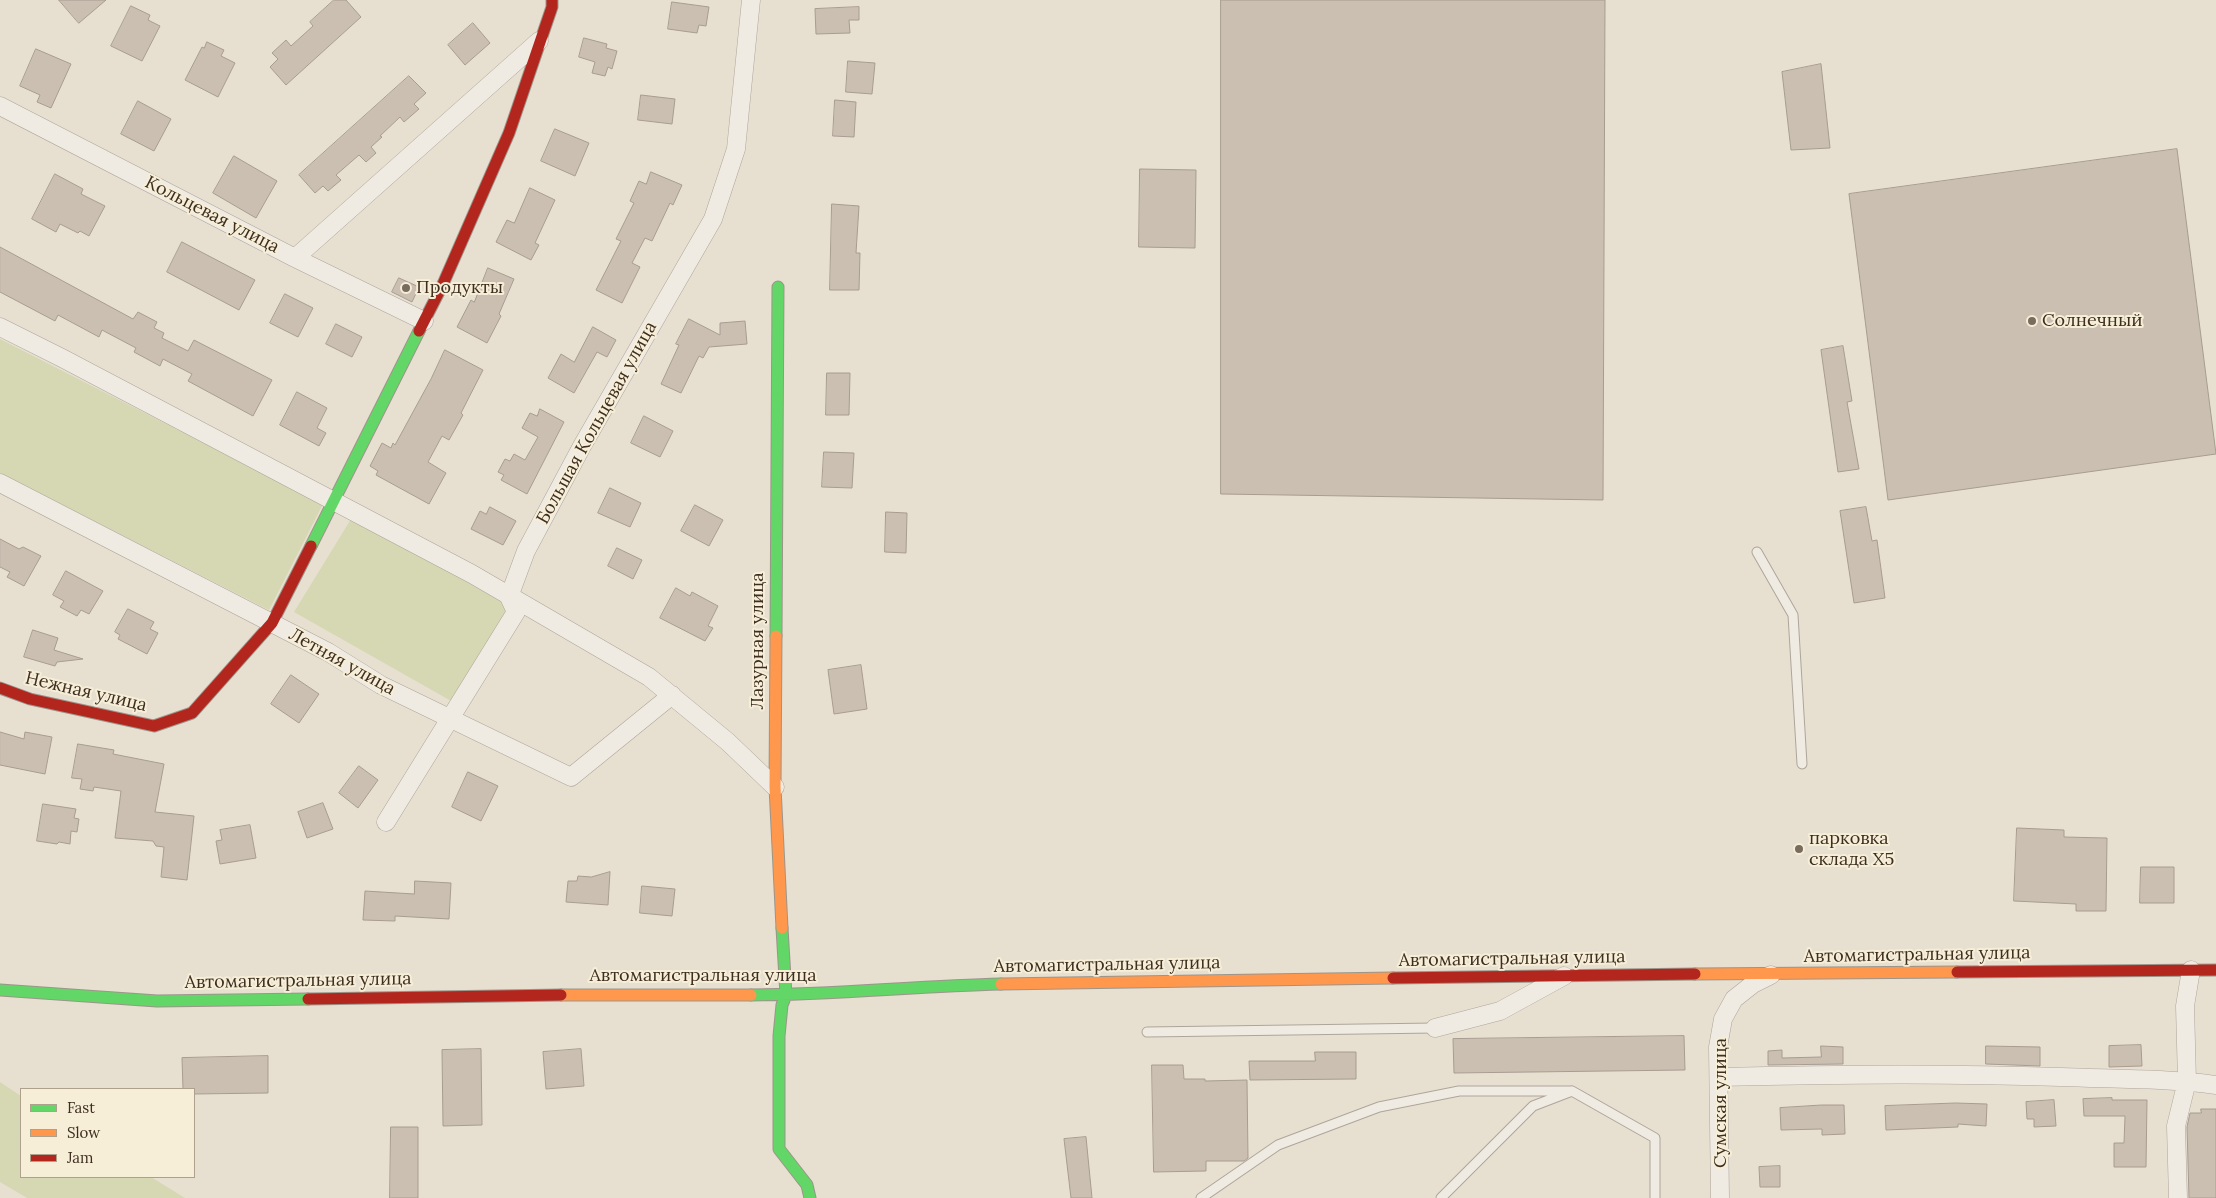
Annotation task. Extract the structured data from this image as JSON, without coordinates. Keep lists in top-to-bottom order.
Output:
{
  "streets": {
    "street": [
      "Кольцевая улица",
      "Большая Кольцевая улица",
      "Лазурная улица",
      "Летняя улица",
      "Нежная улица",
      "Автомагистральная улица",
      "Сумская улица"
    ]
  },
  "crossings": [
    ["Большая Кольцевая улица", "Летняя улица"],
    ["Лазурная улица", "Автомагистральная улица"],
    ["Летняя улица", "Нежная улица"],
    ["Автомагистральная улица", "Сумская улица"]
  ],
  "places": ["Продукты", "Солнечный", "парковка склада X5"],
  "legend": ["Fast", "Slow", "Jam"]
}
